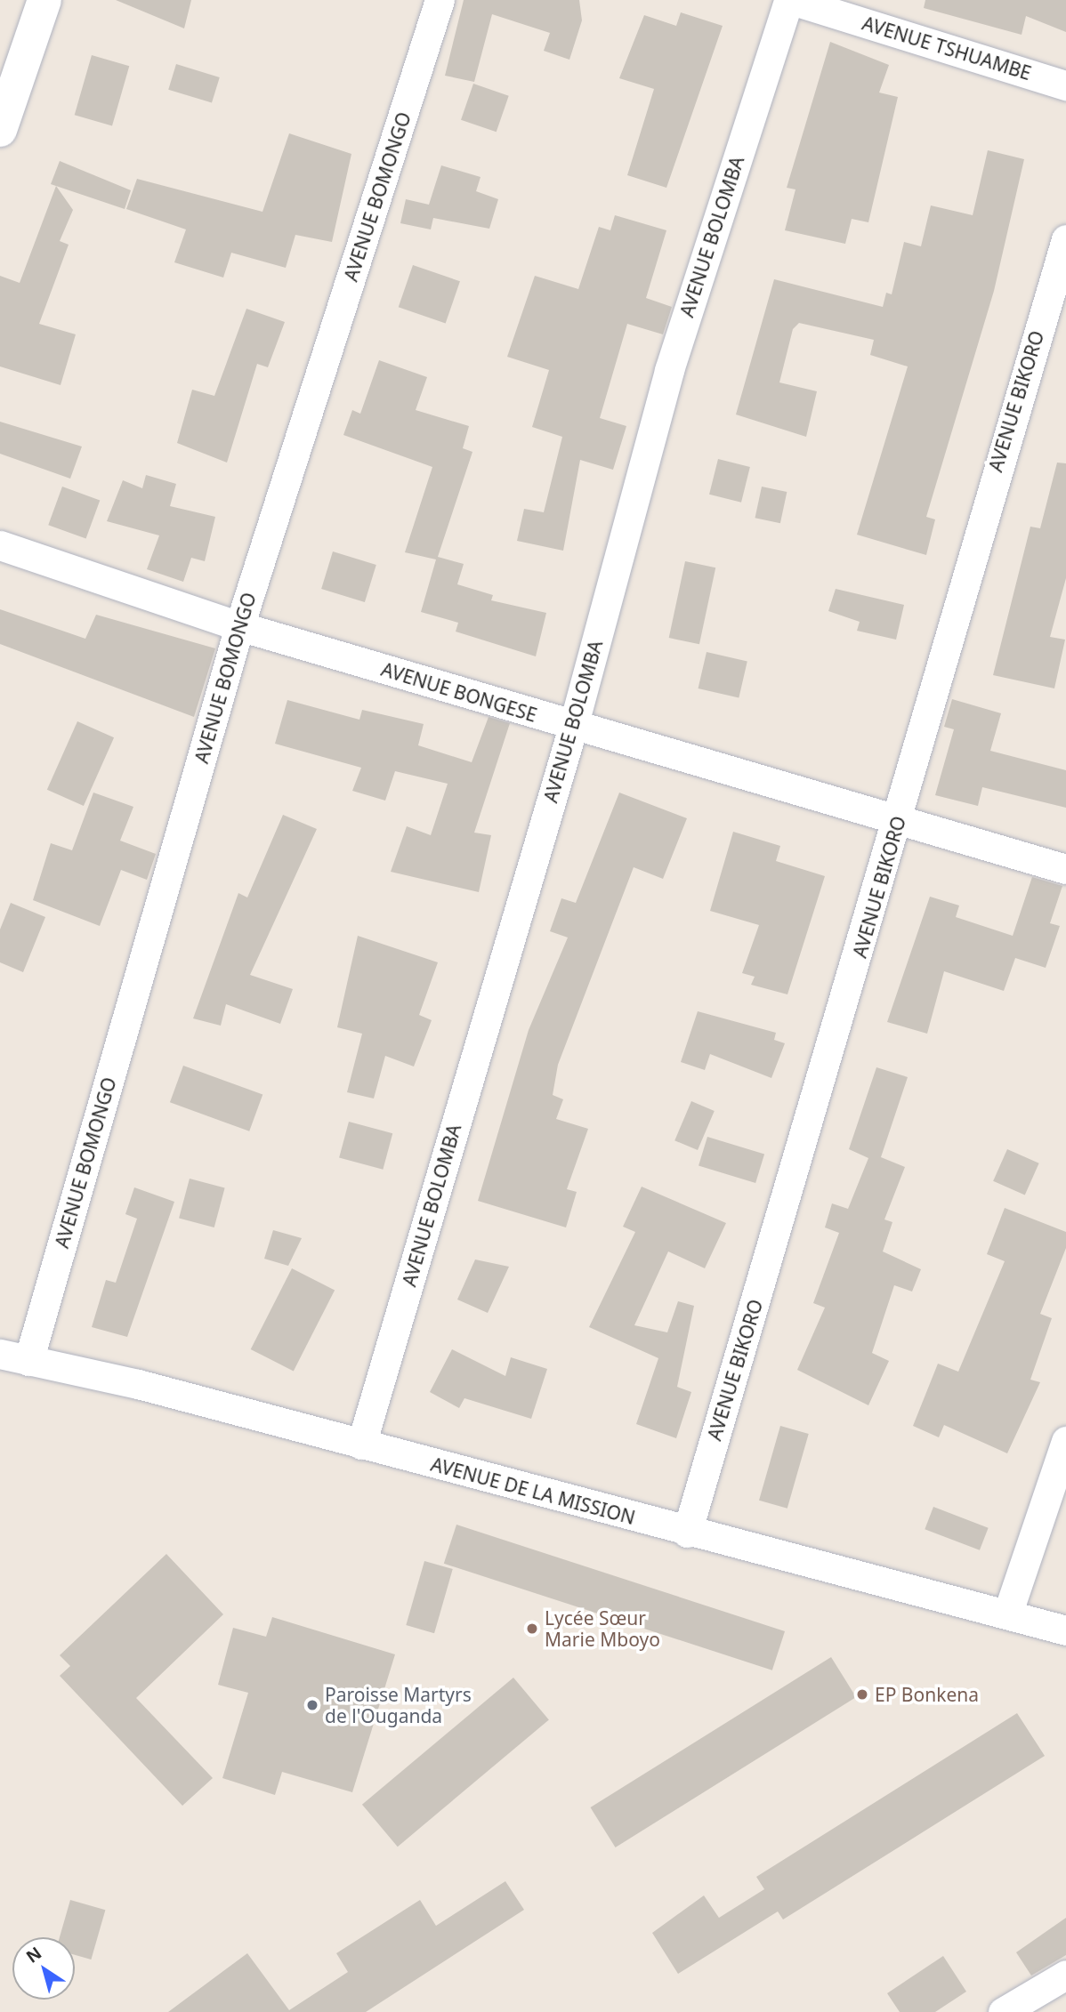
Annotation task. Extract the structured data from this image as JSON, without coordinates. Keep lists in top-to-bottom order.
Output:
{
  "streets": {
    "street": [
      "AVENUE TSHUAMBE",
      "AVENUE BOMONGO",
      "AVENUE BOLOMBA",
      "AVENUE BIKORO",
      "AVENUE BONGESE",
      "AVENUE DE LA MISSION"
    ]
  },
  "crossings": [
    ["AVENUE TSHUAMBE", "AVENUE BOLOMBA"],
    ["AVENUE BOMONGO", "AVENUE BONGESE"],
    ["AVENUE BOMONGO", "AVENUE DE LA MISSION"],
    ["AVENUE BOLOMBA", "AVENUE BONGESE"],
    ["AVENUE BOLOMBA", "AVENUE DE LA MISSION"],
    ["AVENUE BIKORO", "AVENUE BONGESE"],
    ["AVENUE BIKORO", "AVENUE DE LA MISSION"]
  ],
  "places": ["Lycée Sœur Marie Mboyo", "EP Bonkena", "Paroisse Martyrs de l'Ouganda"],
  "north": "top left"
}
